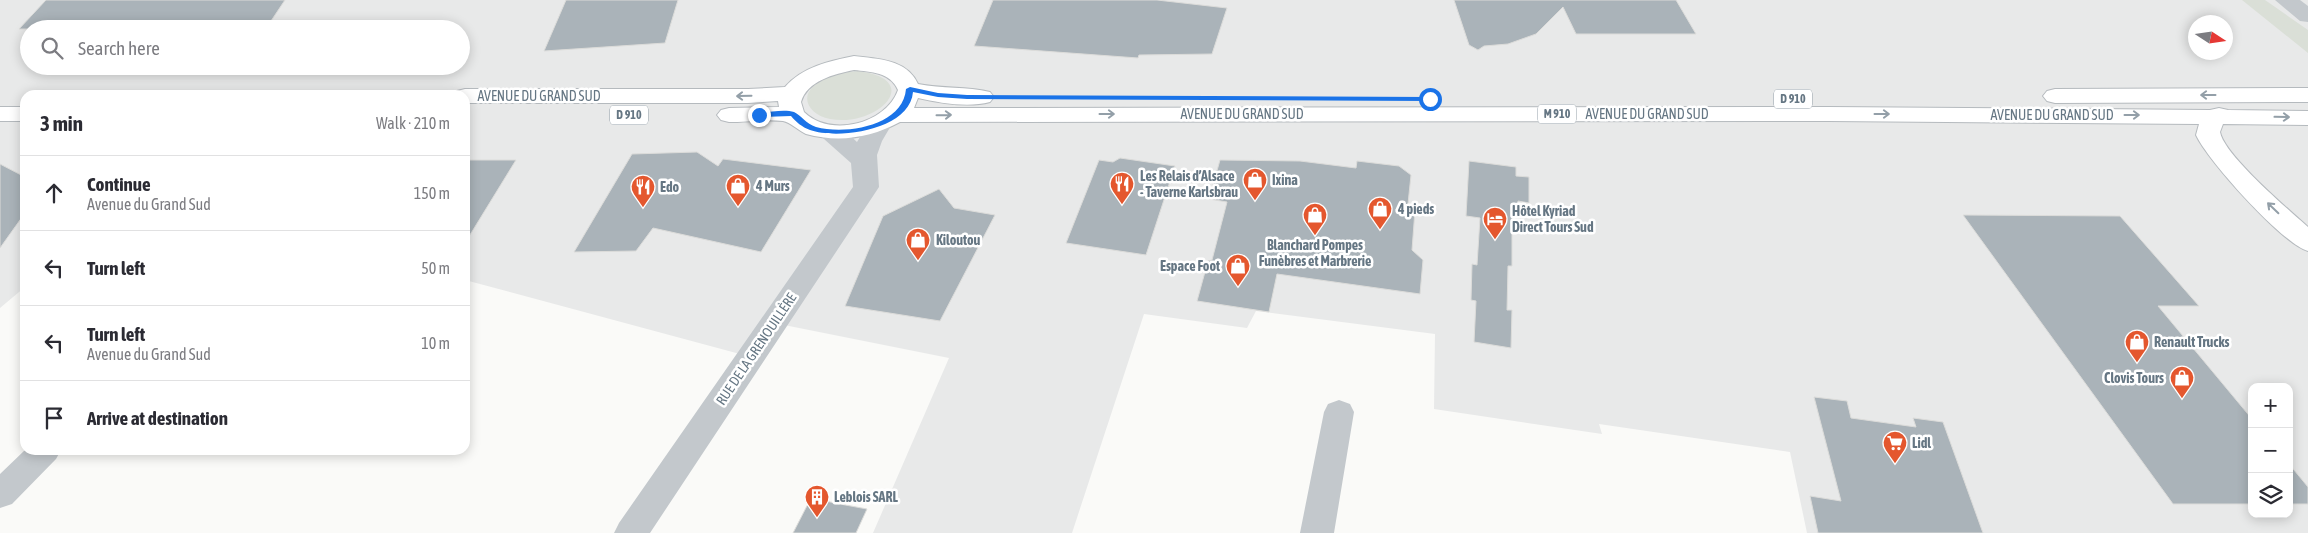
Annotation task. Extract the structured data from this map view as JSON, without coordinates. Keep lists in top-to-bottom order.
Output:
{
  "streets": {
    "main road": ["AVENUE DU GRAND SUD", "D 910", "M 910"],
    "street": ["RUE DE LA GRENOUILLÈRE"]
  },
  "crossings": [
    ["AVENUE DU GRAND SUD", "RUE DE LA GRENOUILLÈRE"]
  ],
  "places": {
    "shop": [
      "Ixina",
      "4 Murs",
      "4 pieds",
      "Blanchard Pompes Funèbres et Marbrerie",
      "Kiloutou",
      "Espace Foot",
      "Renault Trucks",
      "Clovis Tours"
    ],
    "restaurant": ["Les Relais d’Alsace - Taverne Karlsbrau", "Edo"],
    "hotel": ["Hôtel Kyriad Direct Tours Sud"],
    "supermarket": ["Lidl"],
    "building": ["Leblois SARL"]
  },
  "north": "right",
  "page": {
    "search": "Search here",
    "heading": ["3 min", "Walk · 210 m"],
    "list": [
      ["Continue", "Avenue du Grand Sud", "150 m"],
      ["Turn left", "50 m"],
      ["Turn left", "Avenue du Grand Sud", "10 m"],
      "Arrive at destination"
    ],
    "map_buttons": ["+", "−"]
  }
}
